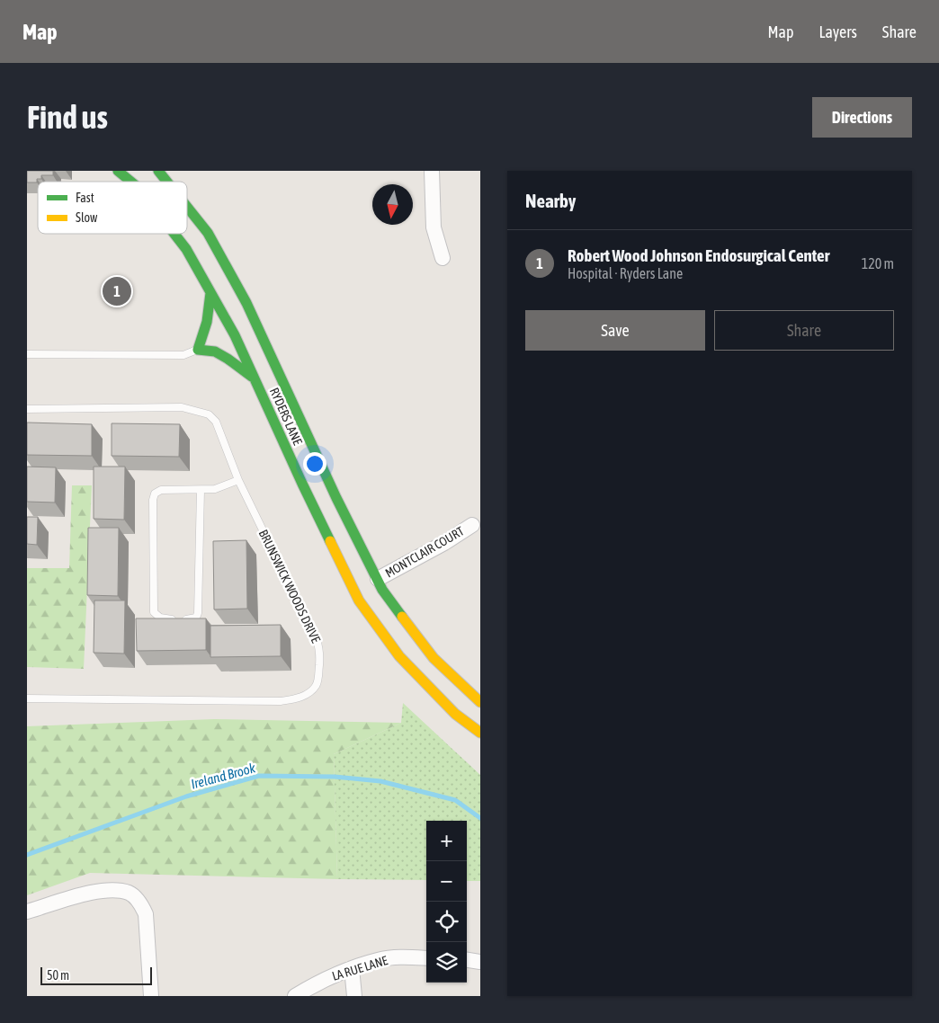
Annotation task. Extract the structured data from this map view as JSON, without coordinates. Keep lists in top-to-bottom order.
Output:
{
  "streets": {
    "main road": ["RYDERS LANE"],
    "street": ["MONTCLAIR COURT", "LA RUE LANE"],
    "lane": ["BRUNSWICK WOODS DRIVE"]
  },
  "crossings": [
    ["RYDERS LANE", "MONTCLAIR COURT"]
  ],
  "water": ["Ireland Brook"],
  "legend": ["Fast", "Slow"],
  "scale_bar": "50 m",
  "north": "bottom",
  "page": {
    "header": "Map",
    "nav": ["Map", "Layers", "Share"],
    "buttons": [
      "Directions",
      ["Save", "Share"]
    ],
    "title": "Find us",
    "heading": "Nearby",
    "list": [
      {
        "mark": "1",
        "name": "Robert Wood Johnson Endosurgical Center",
        "note": "Hospital · Ryders Lane",
        "value": "120 m"
      }
    ],
    "pins": "1",
    "map_buttons": ["+", "−"],
    "scale": "50 m"
  }
}
